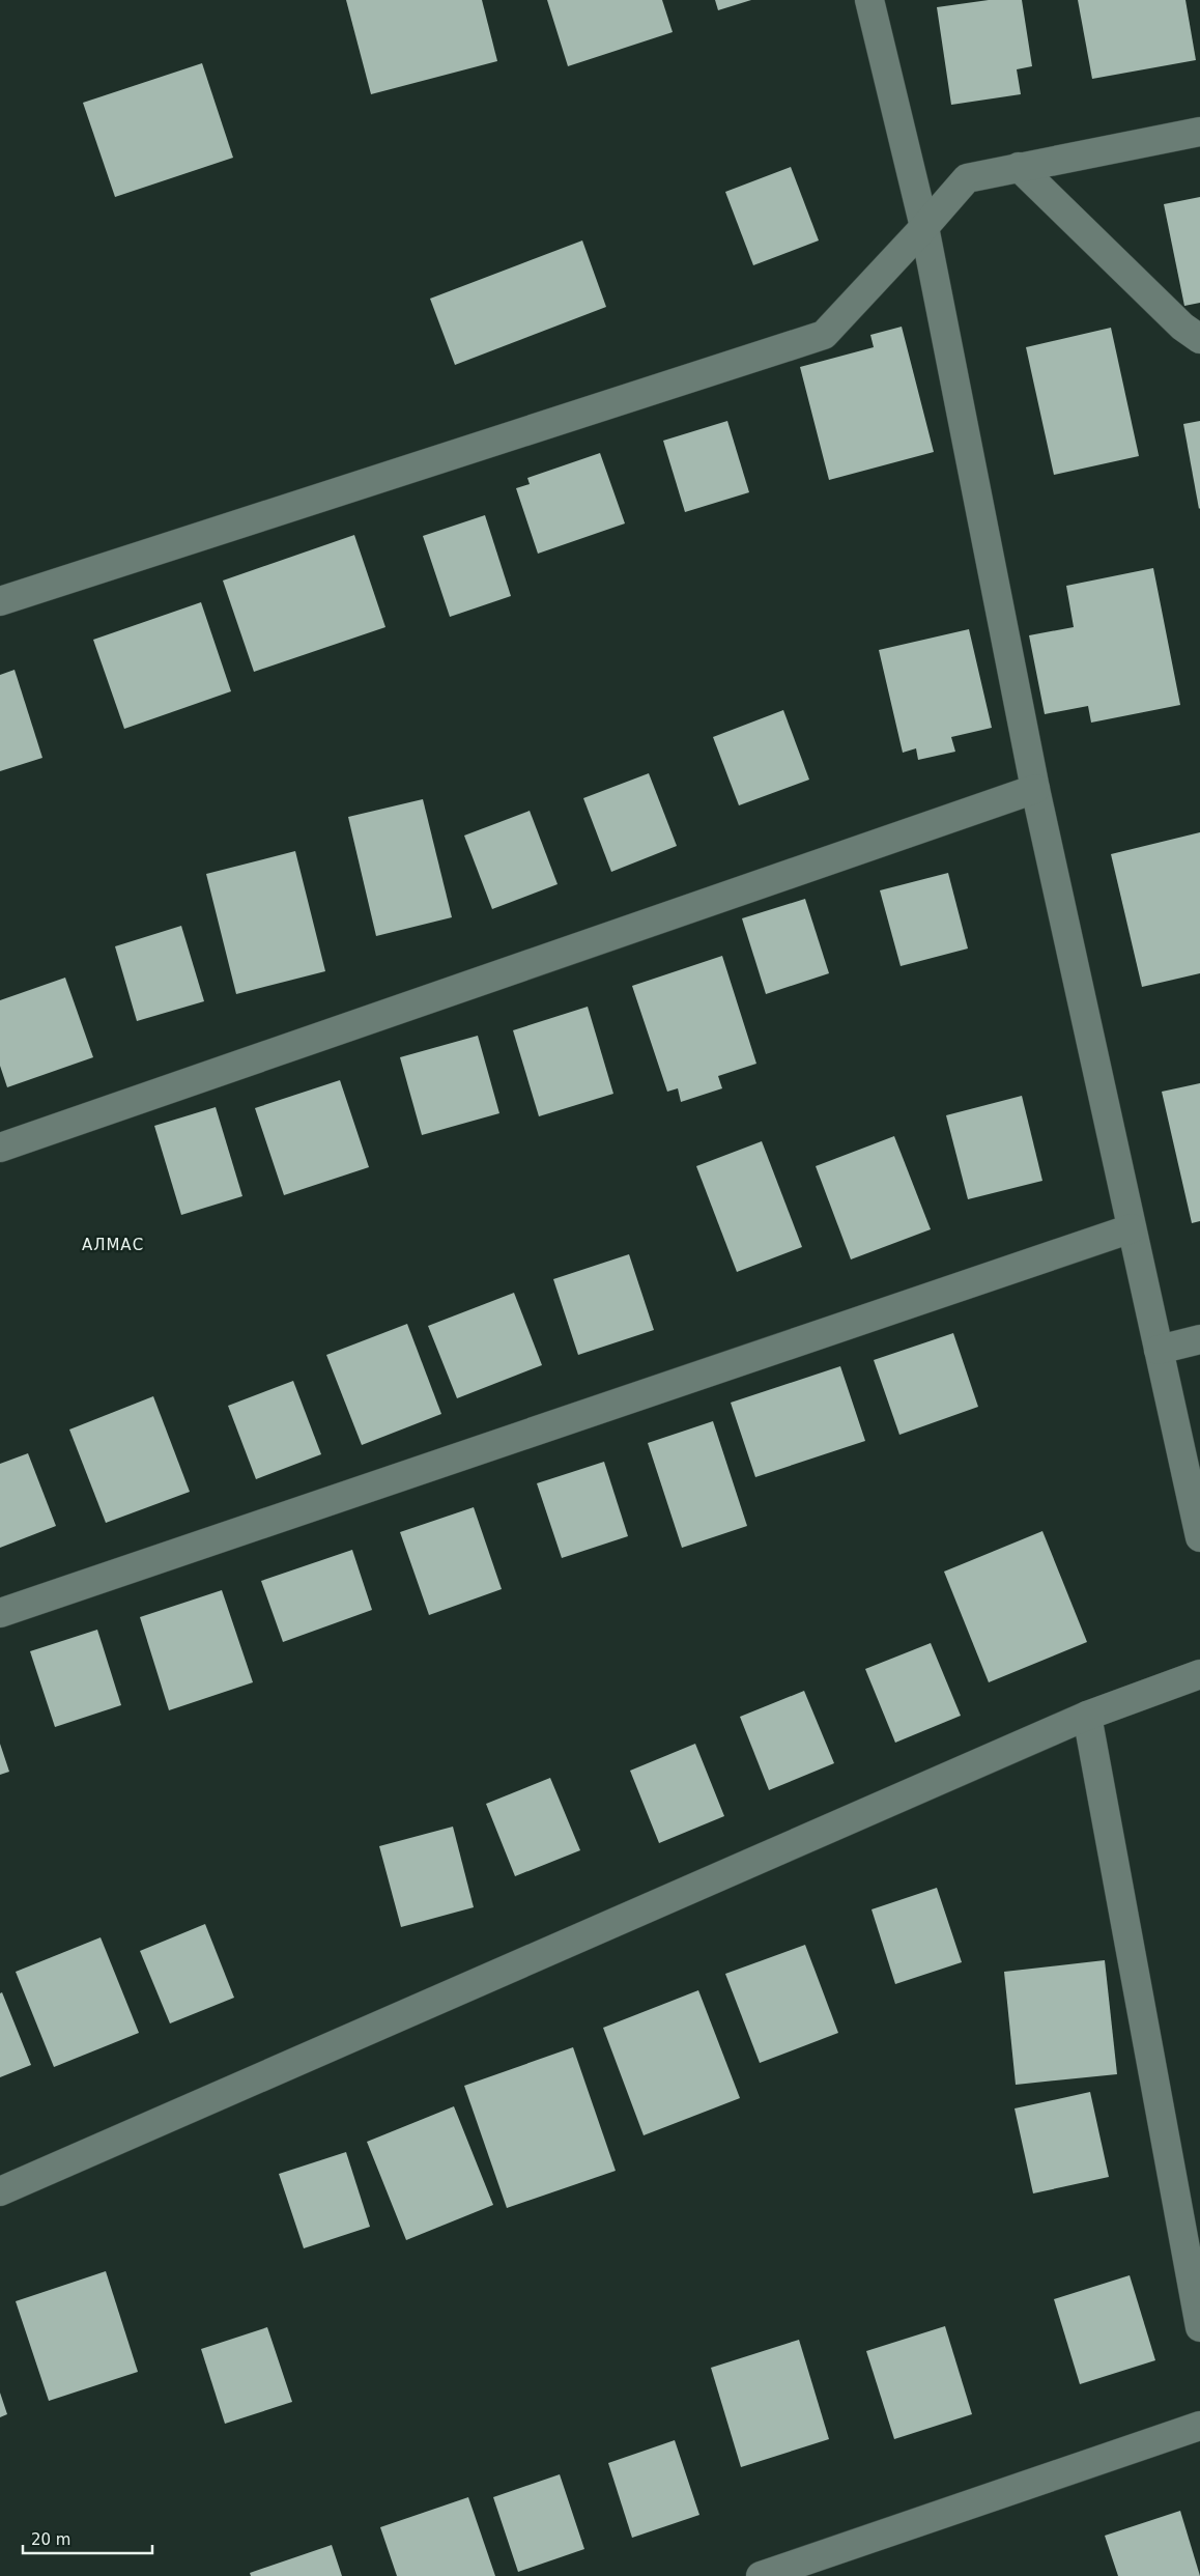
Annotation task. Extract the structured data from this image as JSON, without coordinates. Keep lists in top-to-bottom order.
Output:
{
  "districts": ["АЛМАС"],
  "scale_bar": "20 m"
}
